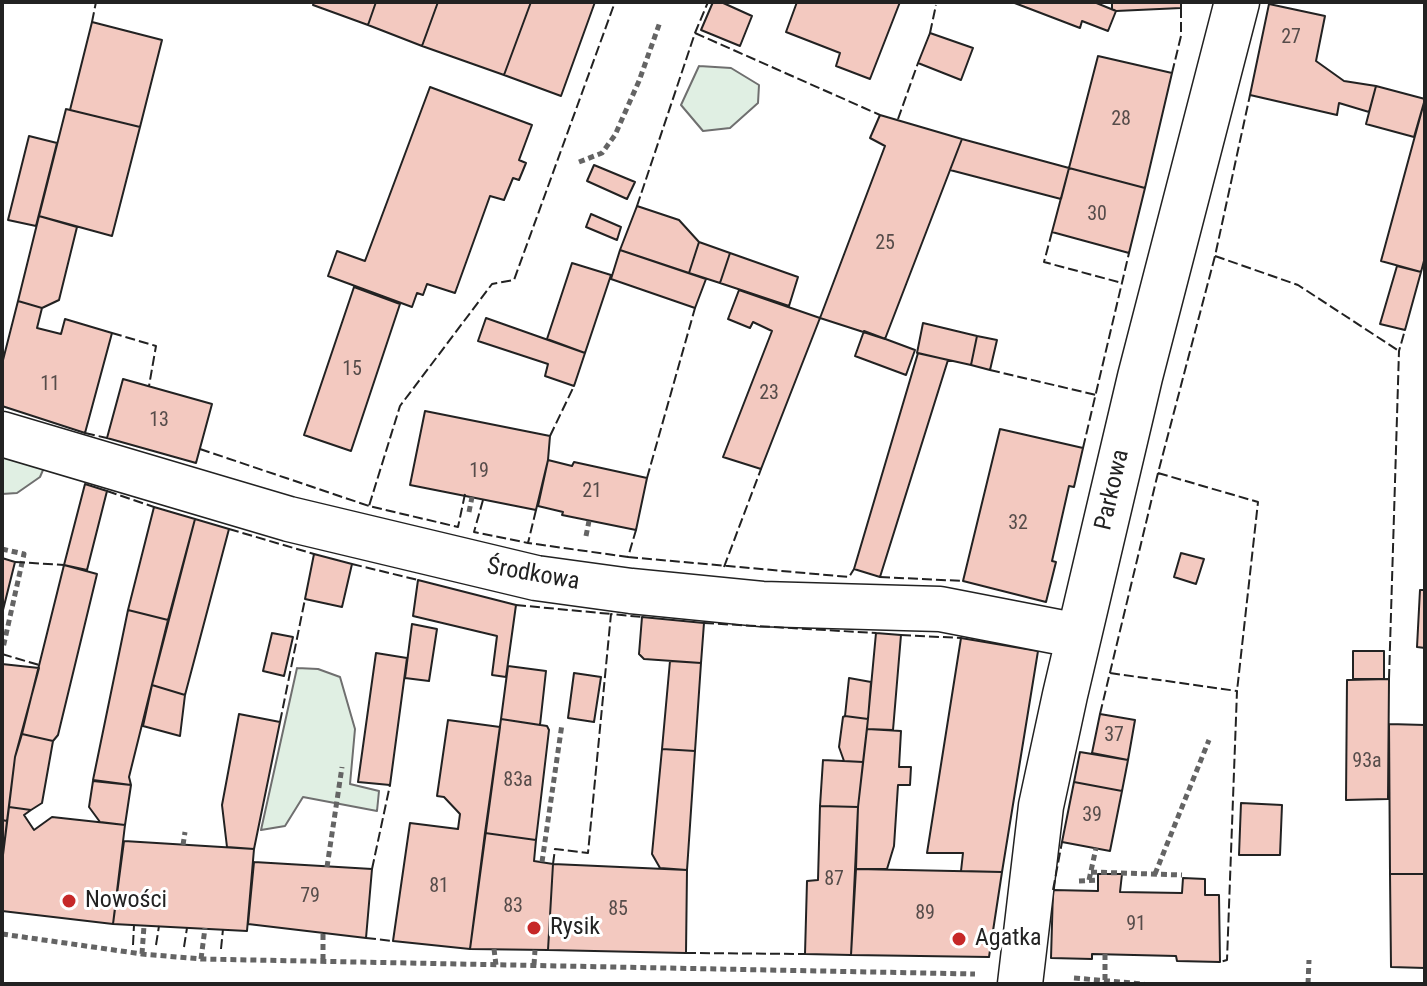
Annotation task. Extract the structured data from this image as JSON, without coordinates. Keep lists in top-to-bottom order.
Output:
{
  "streets": {
    "street": ["Parkowa", "Środkowa"]
  },
  "crossings": [
    ["Parkowa", "Środkowa"]
  ],
  "places": ["Nowości", "Rysik", "Agatka"],
  "house_numbers": [
    "27",
    "28",
    "30",
    "25",
    "15",
    "11",
    "23",
    "13",
    "19",
    "21",
    "32",
    "37",
    "93a",
    "83a",
    "39",
    "87",
    "81",
    "79",
    "83",
    "85",
    "89",
    "91"
  ]
}
